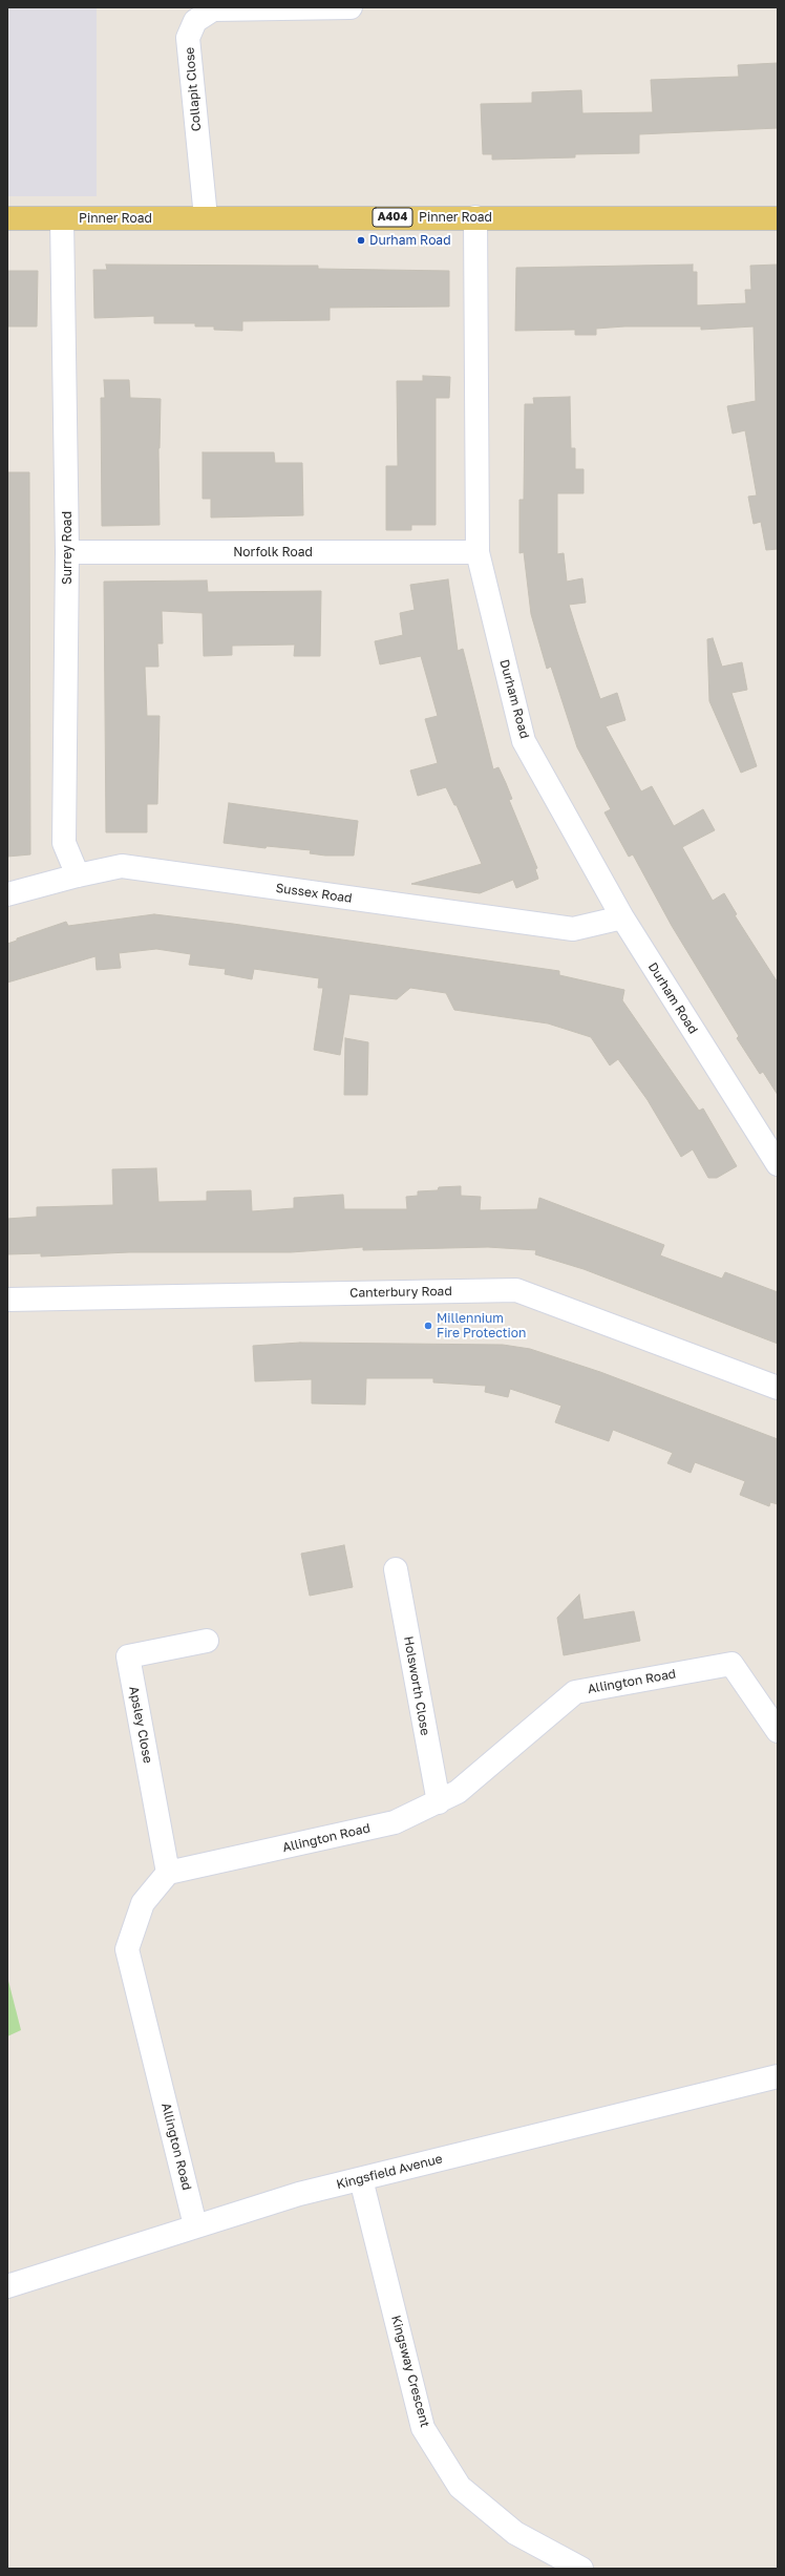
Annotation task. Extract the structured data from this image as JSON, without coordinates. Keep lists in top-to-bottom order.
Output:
{
  "streets": {
    "main road": ["A404", "Pinner Road"],
    "street": [
      "Collapit Close",
      "Surrey Road",
      "Norfolk Road",
      "Durham Road",
      "Sussex Road",
      "Canterbury Road",
      "Allington Road",
      "Holsworth Close",
      "Apsley Close",
      "Kingsfield Avenue",
      "Kingsway Crescent"
    ]
  },
  "crossings": [
    ["Collapit Close", "Pinner Road"],
    ["Pinner Road", "Surrey Road"],
    ["Pinner Road", "Durham Road"],
    ["Surrey Road", "Norfolk Road"],
    ["Surrey Road", "Sussex Road"],
    ["Norfolk Road", "Durham Road"],
    ["Durham Road", "Sussex Road"],
    ["Allington Road", "Holsworth Close"],
    ["Allington Road", "Apsley Close"],
    ["Allington Road", "Kingsfield Avenue"],
    ["Kingsfield Avenue", "Kingsway Crescent"]
  ],
  "places": ["Durham Road", "Millennium Fire Protection"]
}
